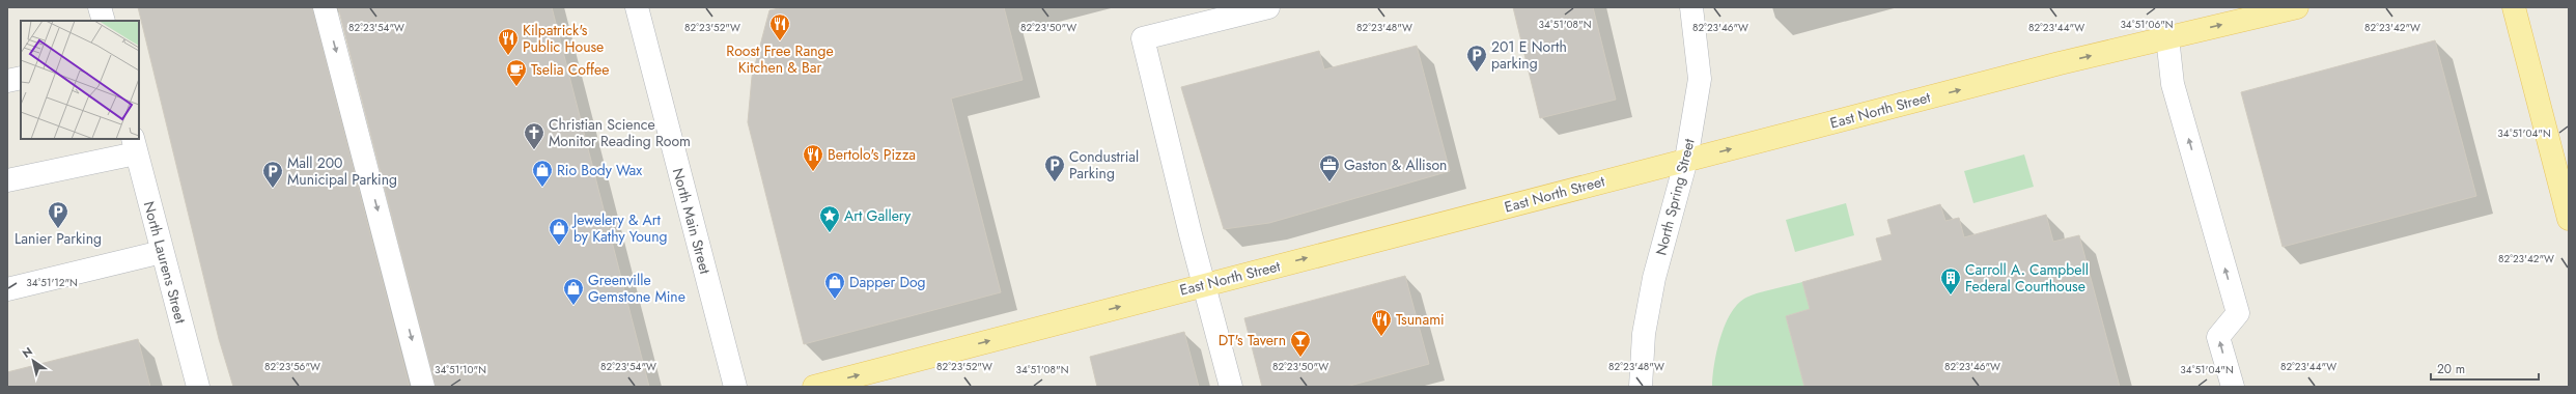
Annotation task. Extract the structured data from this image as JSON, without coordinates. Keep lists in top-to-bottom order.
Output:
{
  "streets": {
    "main road": ["East North Street"],
    "street": ["North Spring Street", "North Main Street", "North Laurens Street"]
  },
  "crossings": [
    ["East North Street", "North Spring Street"]
  ],
  "one_way": ["East North Street"],
  "places": {
    "restaurant": [
      "Roost Free Range Kitchen & Bar",
      "Kilpatrick's Public House",
      "Bertolo's Pizza",
      "Tsunami"
    ],
    "parking": [
      "201 E North parking",
      "Condustrial Parking",
      "Mall 200 Municipal Parking",
      "Lanier Parking"
    ],
    "cafe": ["Tselia Coffee"],
    "church": ["Christian Science Monitor Reading Room"],
    "office": ["Gaston & Allison"],
    "shop": [
      "Rio Body Wax",
      "Jewelery & Art by Kathy Young",
      "Dapper Dog",
      "Greenville Gemstone Mine"
    ],
    "place": ["Art Gallery"],
    "building": ["Carroll A. Campbell Federal Courthouse"],
    "bar": ["DT's Tavern"]
  },
  "scale_bar": "20 m",
  "north": "top left",
  "coordinates": [
    "34°51'08\"N",
    "34°51'06\"N",
    "82°23'52\"W",
    "82°23'44\"W",
    "82°23'54\"W",
    "82°23'50\"W",
    "82°23'48\"W",
    "82°23'46\"W",
    "82°23'42\"W",
    "34°51'04\"N",
    "34°51'12\"N",
    "82°23'56\"W",
    "34°51'10\"N"
  ]
}
